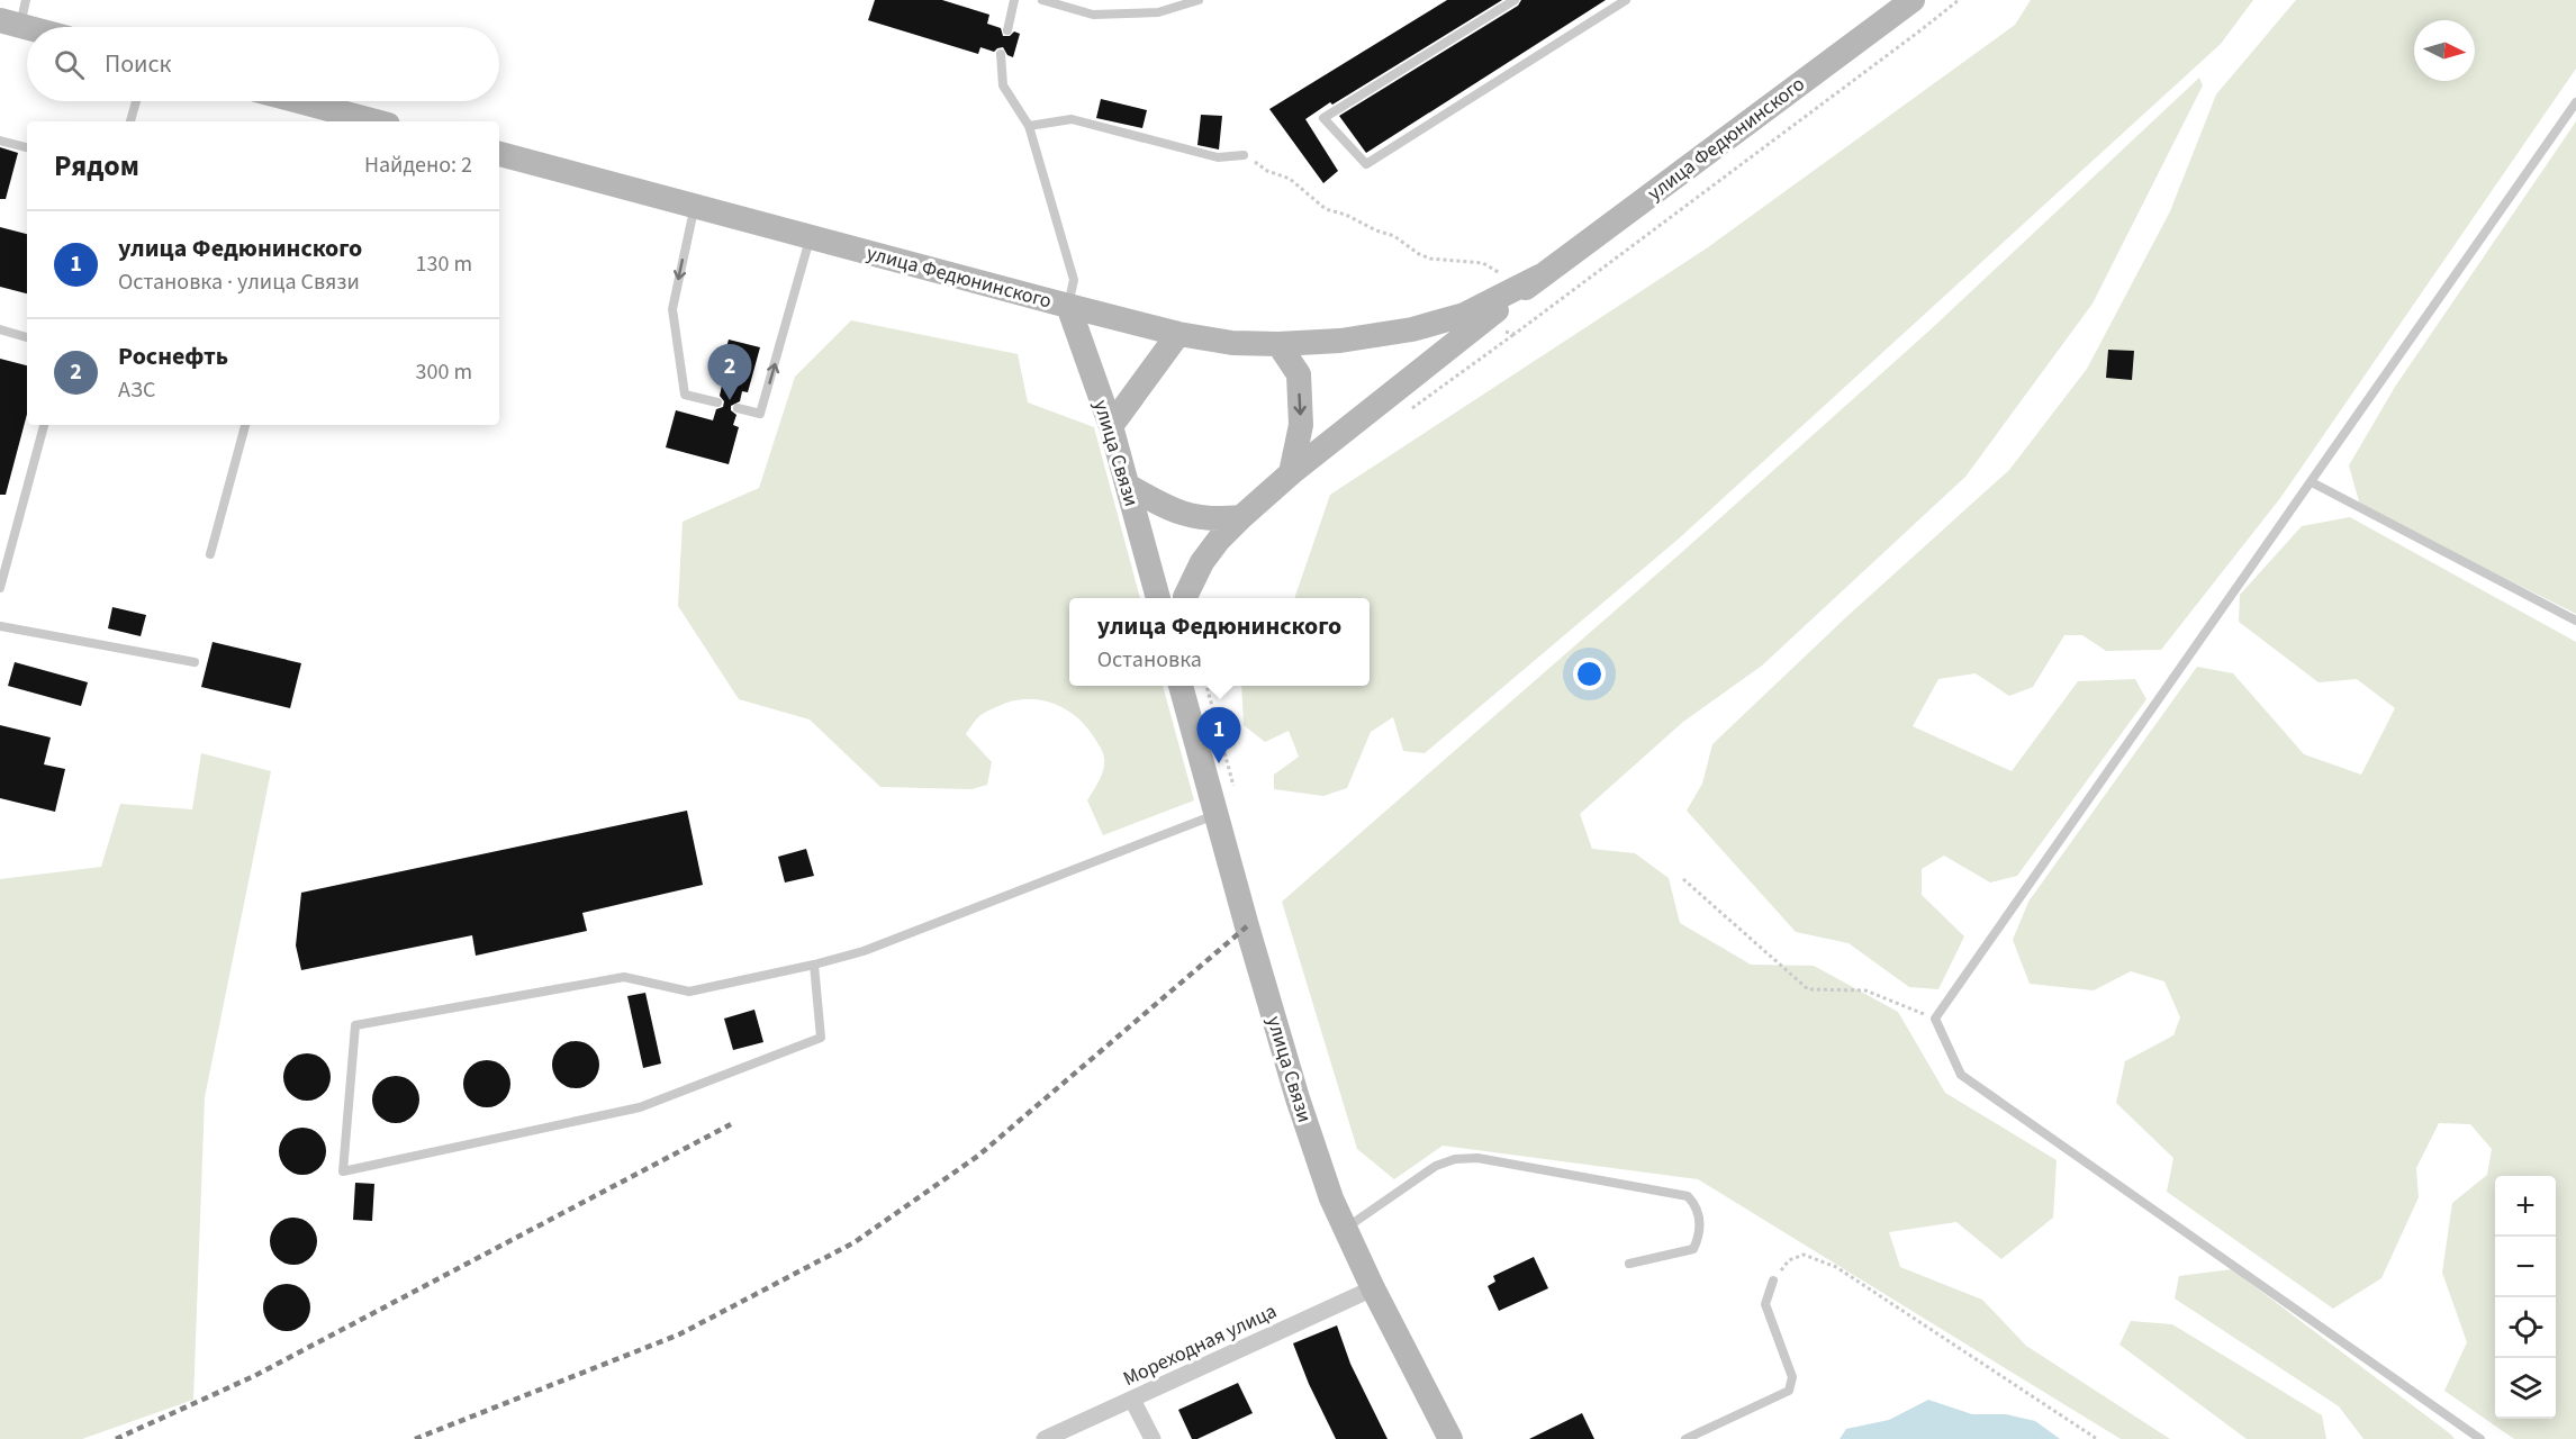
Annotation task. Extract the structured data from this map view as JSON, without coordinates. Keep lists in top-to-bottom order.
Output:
{
  "streets": {
    "main road": ["улица Федюнинского", "улица Связи"],
    "street": ["Мореходная улица"]
  },
  "crossings": [
    ["улица Федюнинского", "улица Связи"],
    ["улица Связи", "Мореходная улица"]
  ],
  "north": "right",
  "page": {
    "search": "Поиск",
    "heading": ["Рядом", "Найдено: 2"],
    "list": [
      {
        "mark": "1",
        "name": "улица Федюнинского",
        "note": "Остановка · улица Связи",
        "value": "130 m"
      },
      {
        "mark": "2",
        "name": "Роснефть",
        "note": "АЗС",
        "value": "300 m"
      }
    ],
    "pins": ["2", "1"],
    "popup": ["улица Федюнинского", "Остановка"],
    "map_buttons": ["+", "−"]
  }
}
